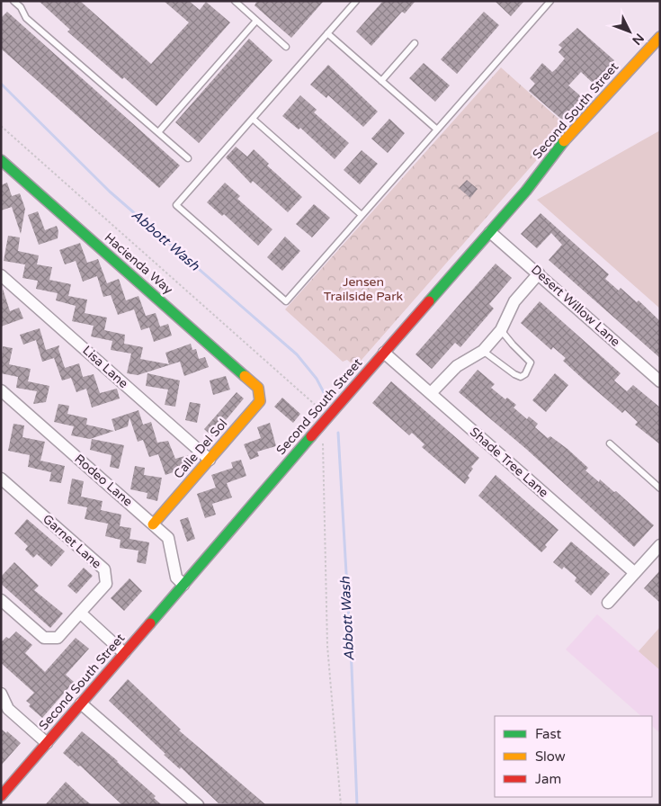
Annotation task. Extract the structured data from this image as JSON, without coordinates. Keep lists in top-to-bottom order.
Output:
{
  "streets": {
    "street": [
      "Second South Street",
      "Hacienda Way",
      "Desert Willow Lane",
      "Lisa Lane",
      "Calle Del Sol",
      "Shade Tree Lane",
      "Rodeo Lane",
      "Garnet Lane"
    ]
  },
  "crossings": [
    ["Second South Street", "Desert Willow Lane"],
    ["Second South Street", "Shade Tree Lane"],
    ["Second South Street", "Rodeo Lane"],
    ["Hacienda Way", "Calle Del Sol"],
    ["Lisa Lane", "Calle Del Sol"],
    ["Calle Del Sol", "Rodeo Lane"]
  ],
  "water": ["Abbott Wash"],
  "parks": ["Jensen Trailside Park"],
  "legend": ["Fast", "Slow", "Jam"],
  "north": "bottom right"
}
